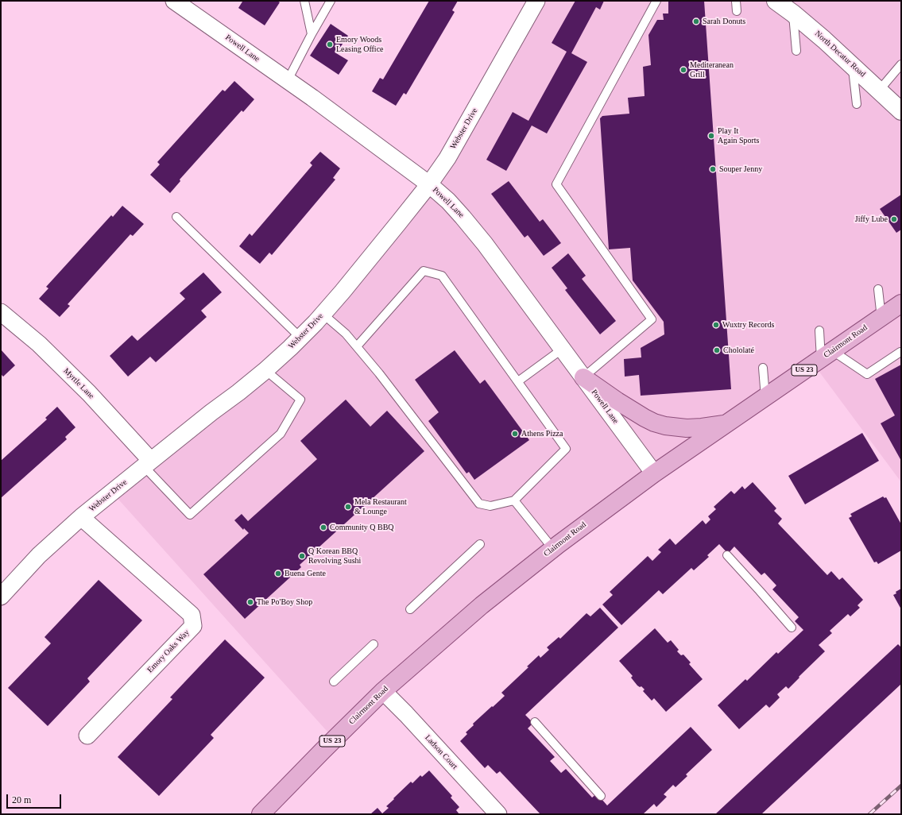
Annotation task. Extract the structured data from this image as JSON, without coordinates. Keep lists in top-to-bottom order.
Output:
{
  "streets": {
    "main road": ["North Decatur Road", "Clairmont Road", "US 23"],
    "street": [
      "Powell Lane",
      "Webster Drive",
      "Myrtle Lane",
      "Emory Oaks Way",
      "Ladson Court"
    ]
  },
  "crossings": [
    ["Powell Lane", "Webster Drive"],
    ["Powell Lane", "Clairmont Road"],
    ["Webster Drive", "Myrtle Lane"],
    ["Webster Drive", "Emory Oaks Way"],
    ["Clairmont Road", "Ladson Court"]
  ],
  "places": [
    "Sarah Donuts",
    "Emory Woods Leasing Office",
    "Mediteranean Grill",
    "Play It Again Sports",
    "Souper Jenny",
    "Jiffy Lube",
    "Wuxtry Records",
    "Chololaté",
    "Athens Pizza",
    "Mela Restaurant & Lounge",
    "Community Q BBQ",
    "Q Korean BBQ Revolving Sushi",
    "Buena Gente",
    "The Po'Boy Shop"
  ],
  "scale_bar": "20 m"
}
